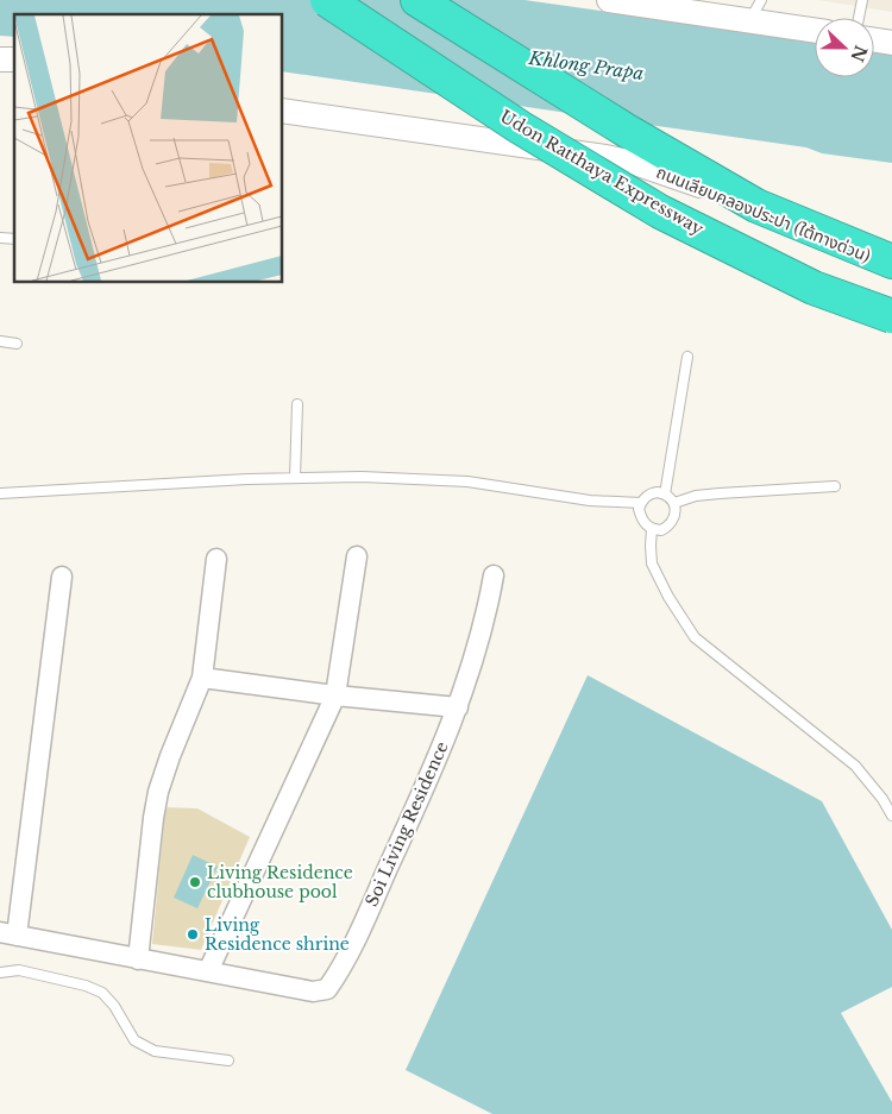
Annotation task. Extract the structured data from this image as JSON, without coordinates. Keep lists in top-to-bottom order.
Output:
{
  "streets": {
    "highway": ["Udon Ratthaya Expressway"],
    "street": ["ถนนเลียบคลองประปา (ใต้ทางด่วน)", "Soi Living Residence"]
  },
  "water": ["Khlong Prapa"],
  "places": ["Living Residence clubhouse pool", "Living Residence shrine"],
  "north": "right"
}
